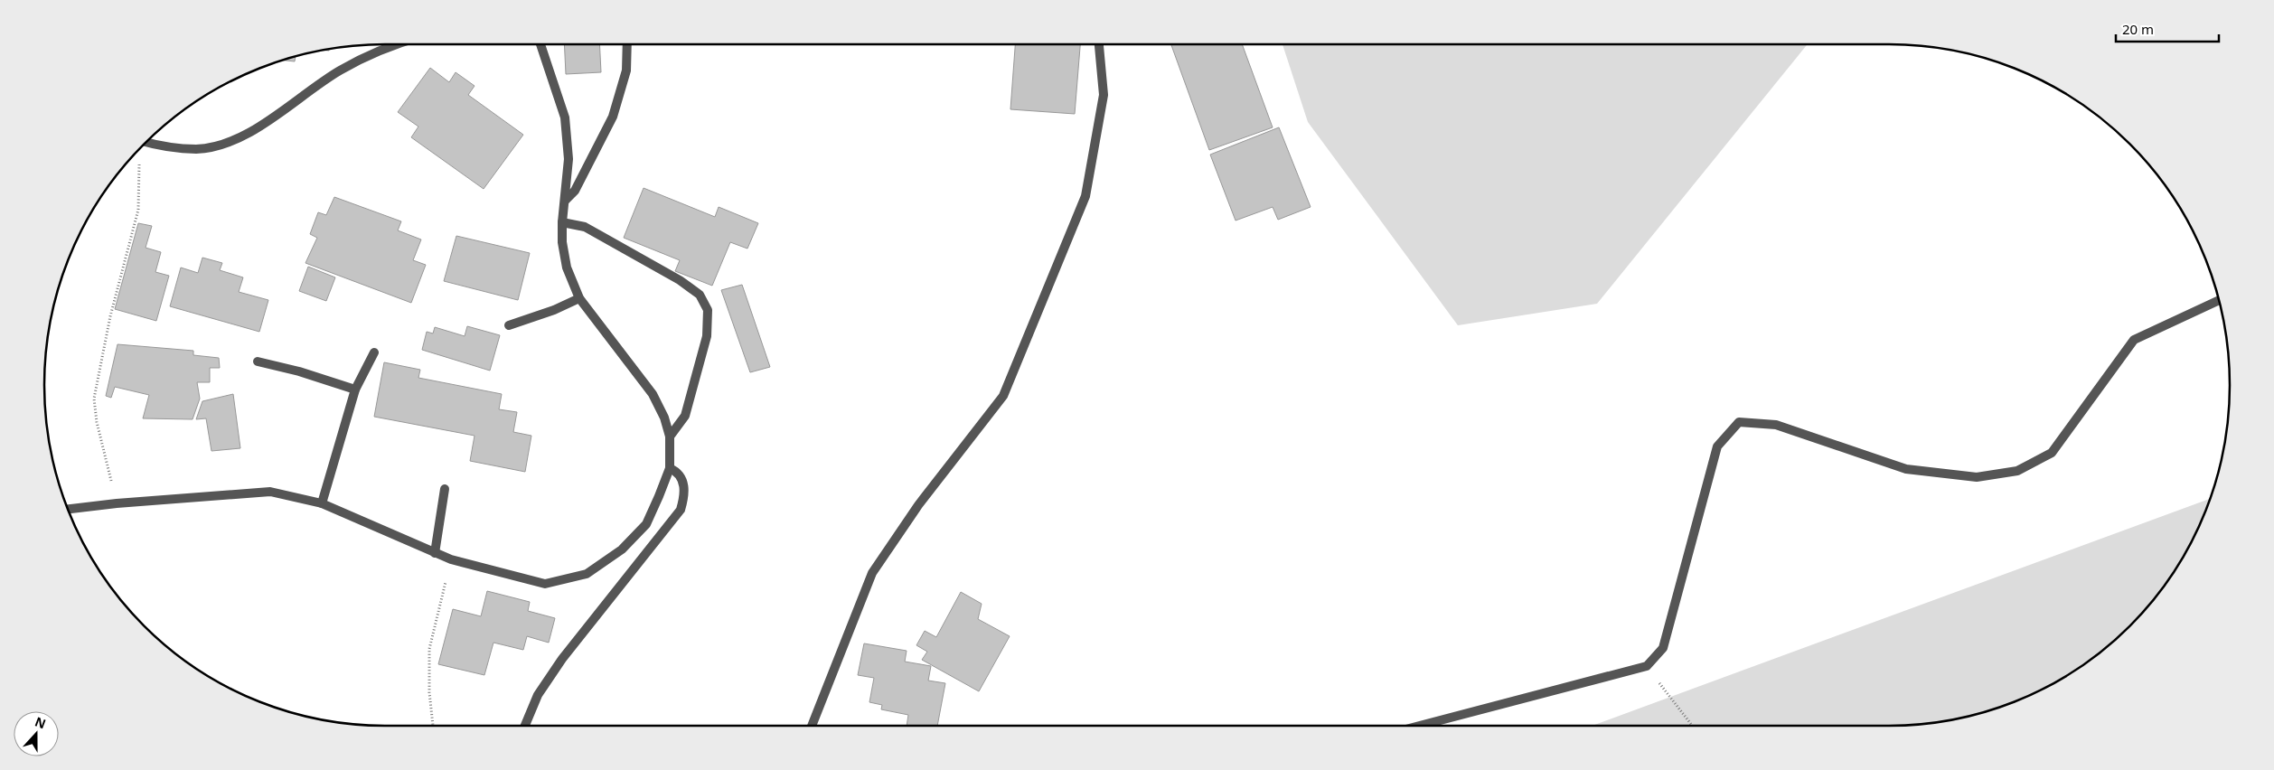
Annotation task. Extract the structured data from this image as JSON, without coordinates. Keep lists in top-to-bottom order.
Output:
{
  "scale_bar": "20 m",
  "north": "top"
}
